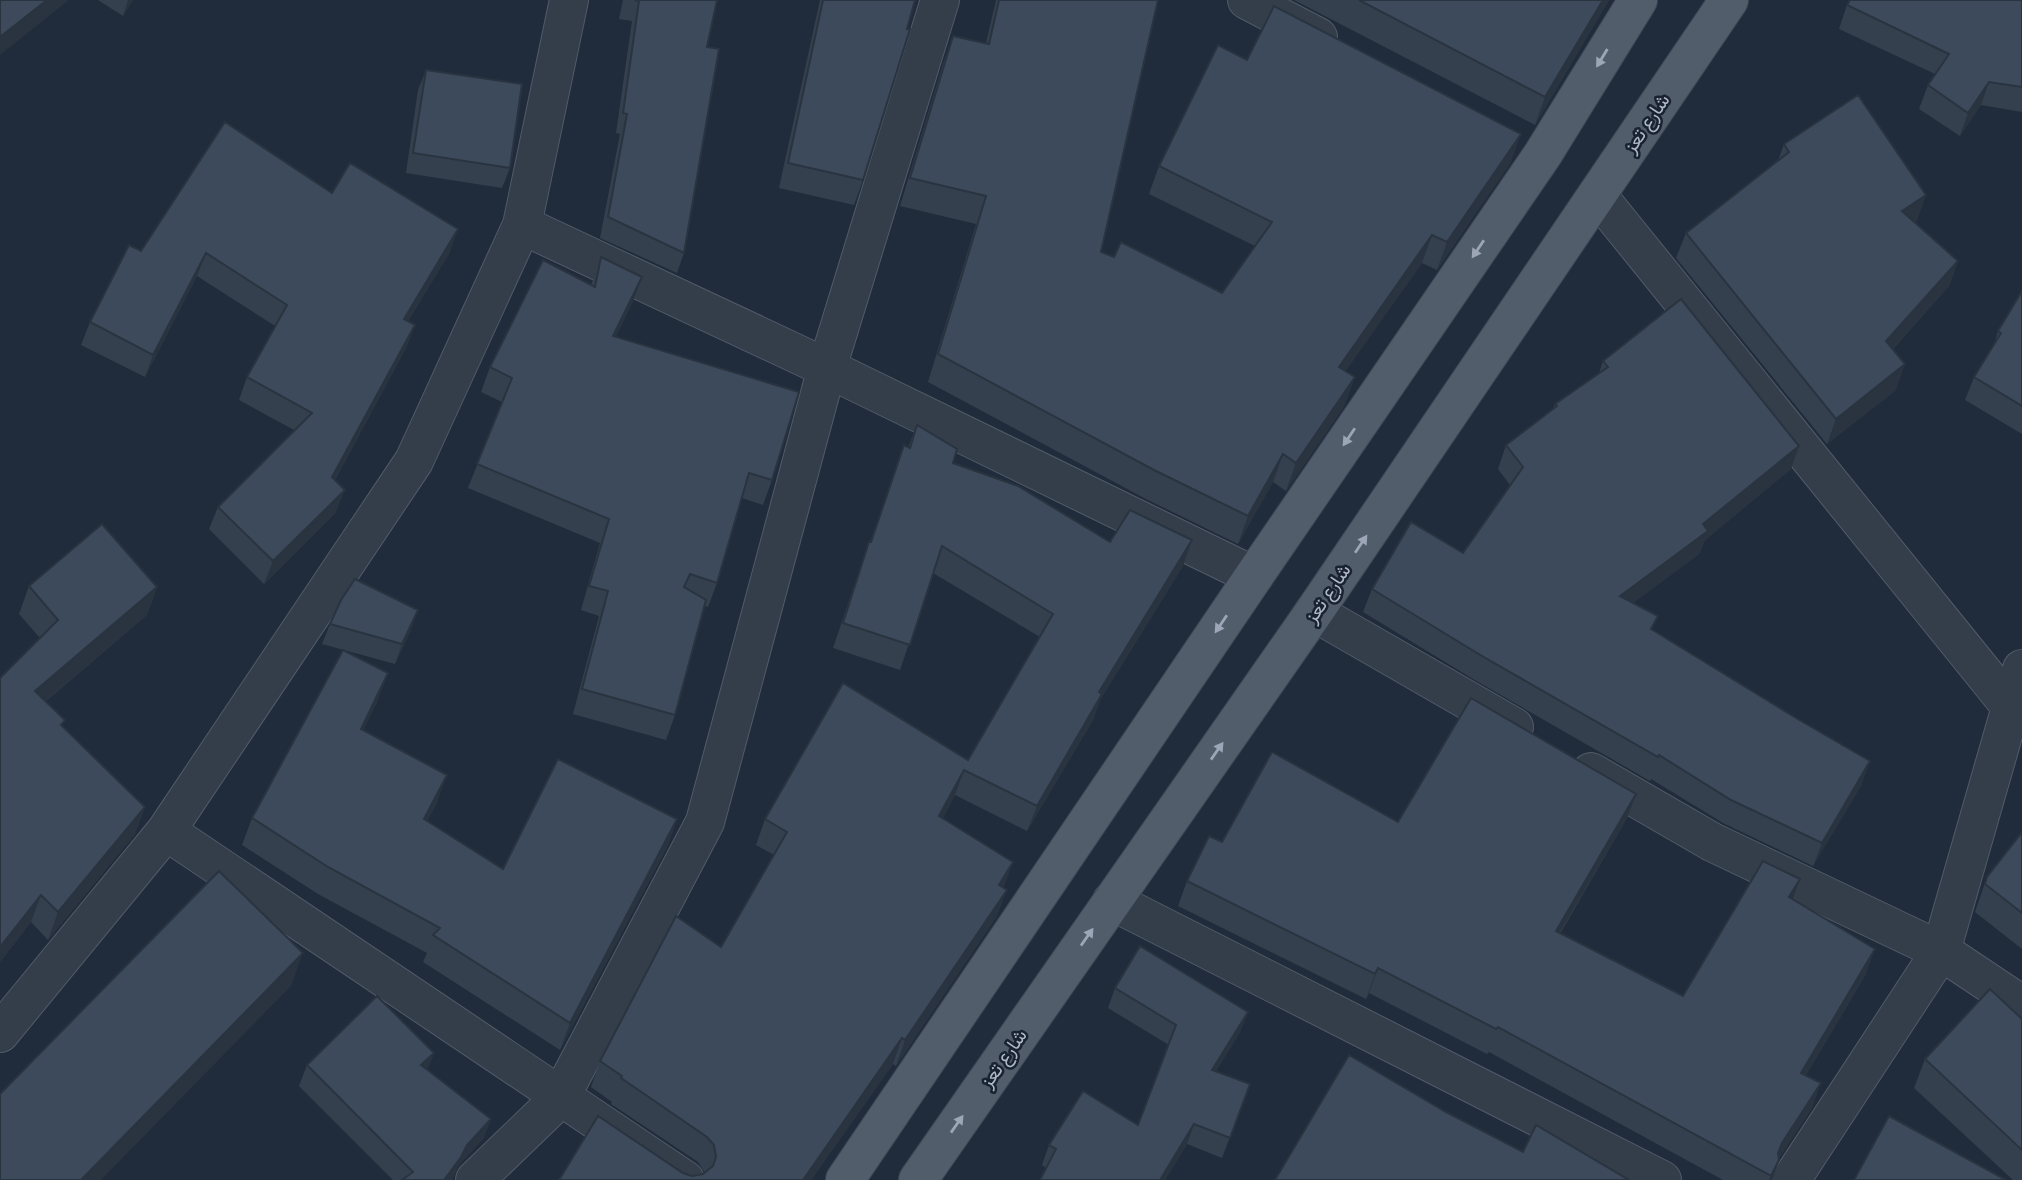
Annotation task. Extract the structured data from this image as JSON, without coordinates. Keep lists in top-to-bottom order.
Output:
{
  "streets": {
    "main road": ["شارع تعز"]
  }
}
